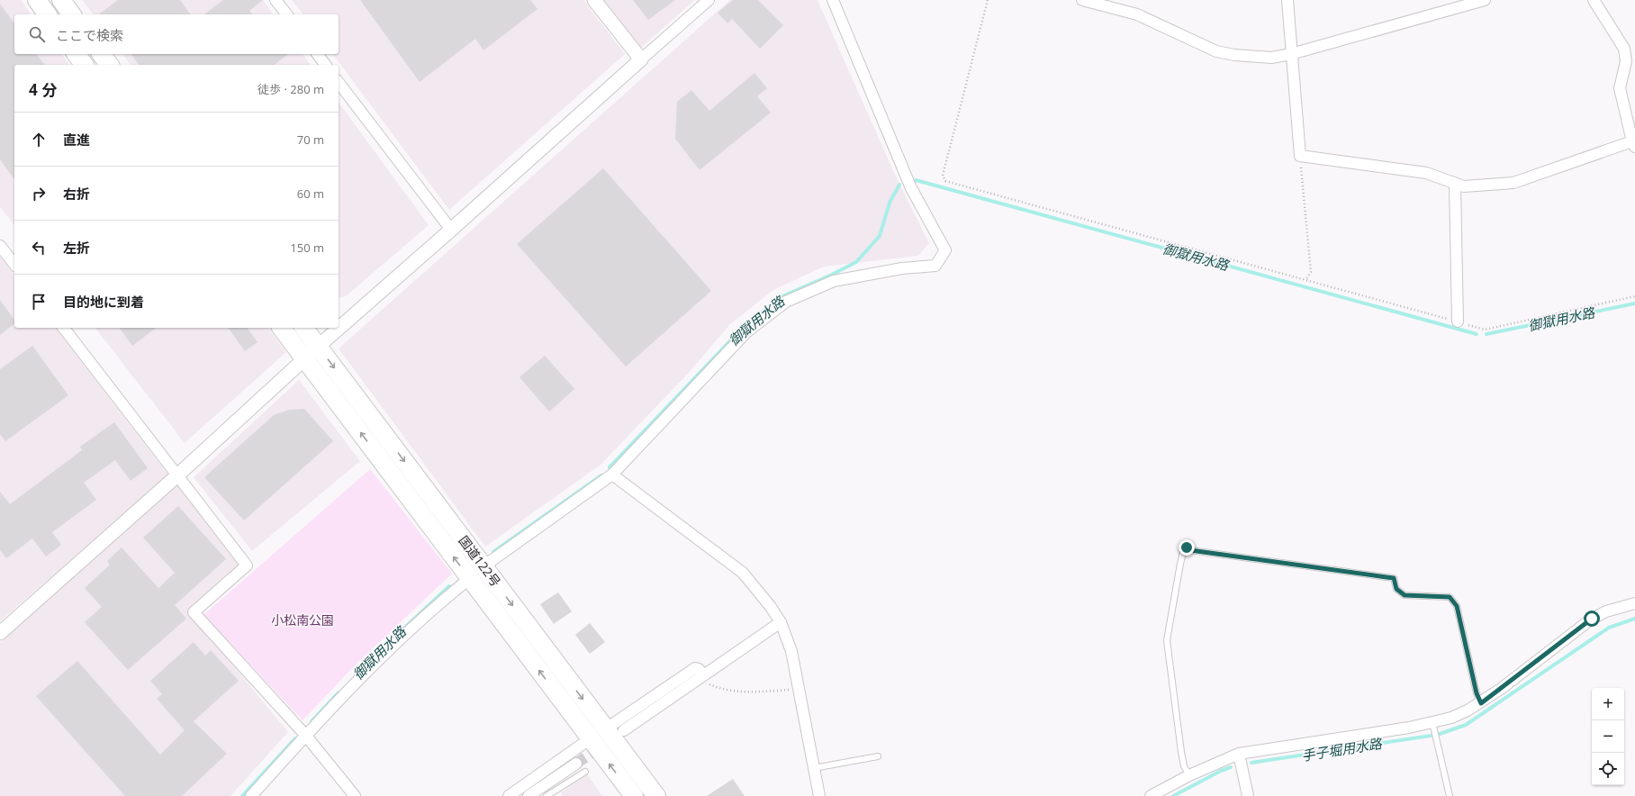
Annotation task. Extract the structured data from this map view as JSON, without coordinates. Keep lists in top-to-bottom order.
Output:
{
  "streets": {
    "highway": ["国道122号"]
  },
  "water": ["御獄用水路", "手子堀用水路"],
  "parks": ["小松南公園"],
  "page": {
    "search": "ここで検索",
    "heading": ["4 分", "徒歩 · 280 m"],
    "list": [
      ["直進", "70 m"],
      ["右折", "60 m"],
      ["左折", "150 m"],
      "目的地に到着"
    ],
    "map_buttons": ["+", "−"]
  }
}
